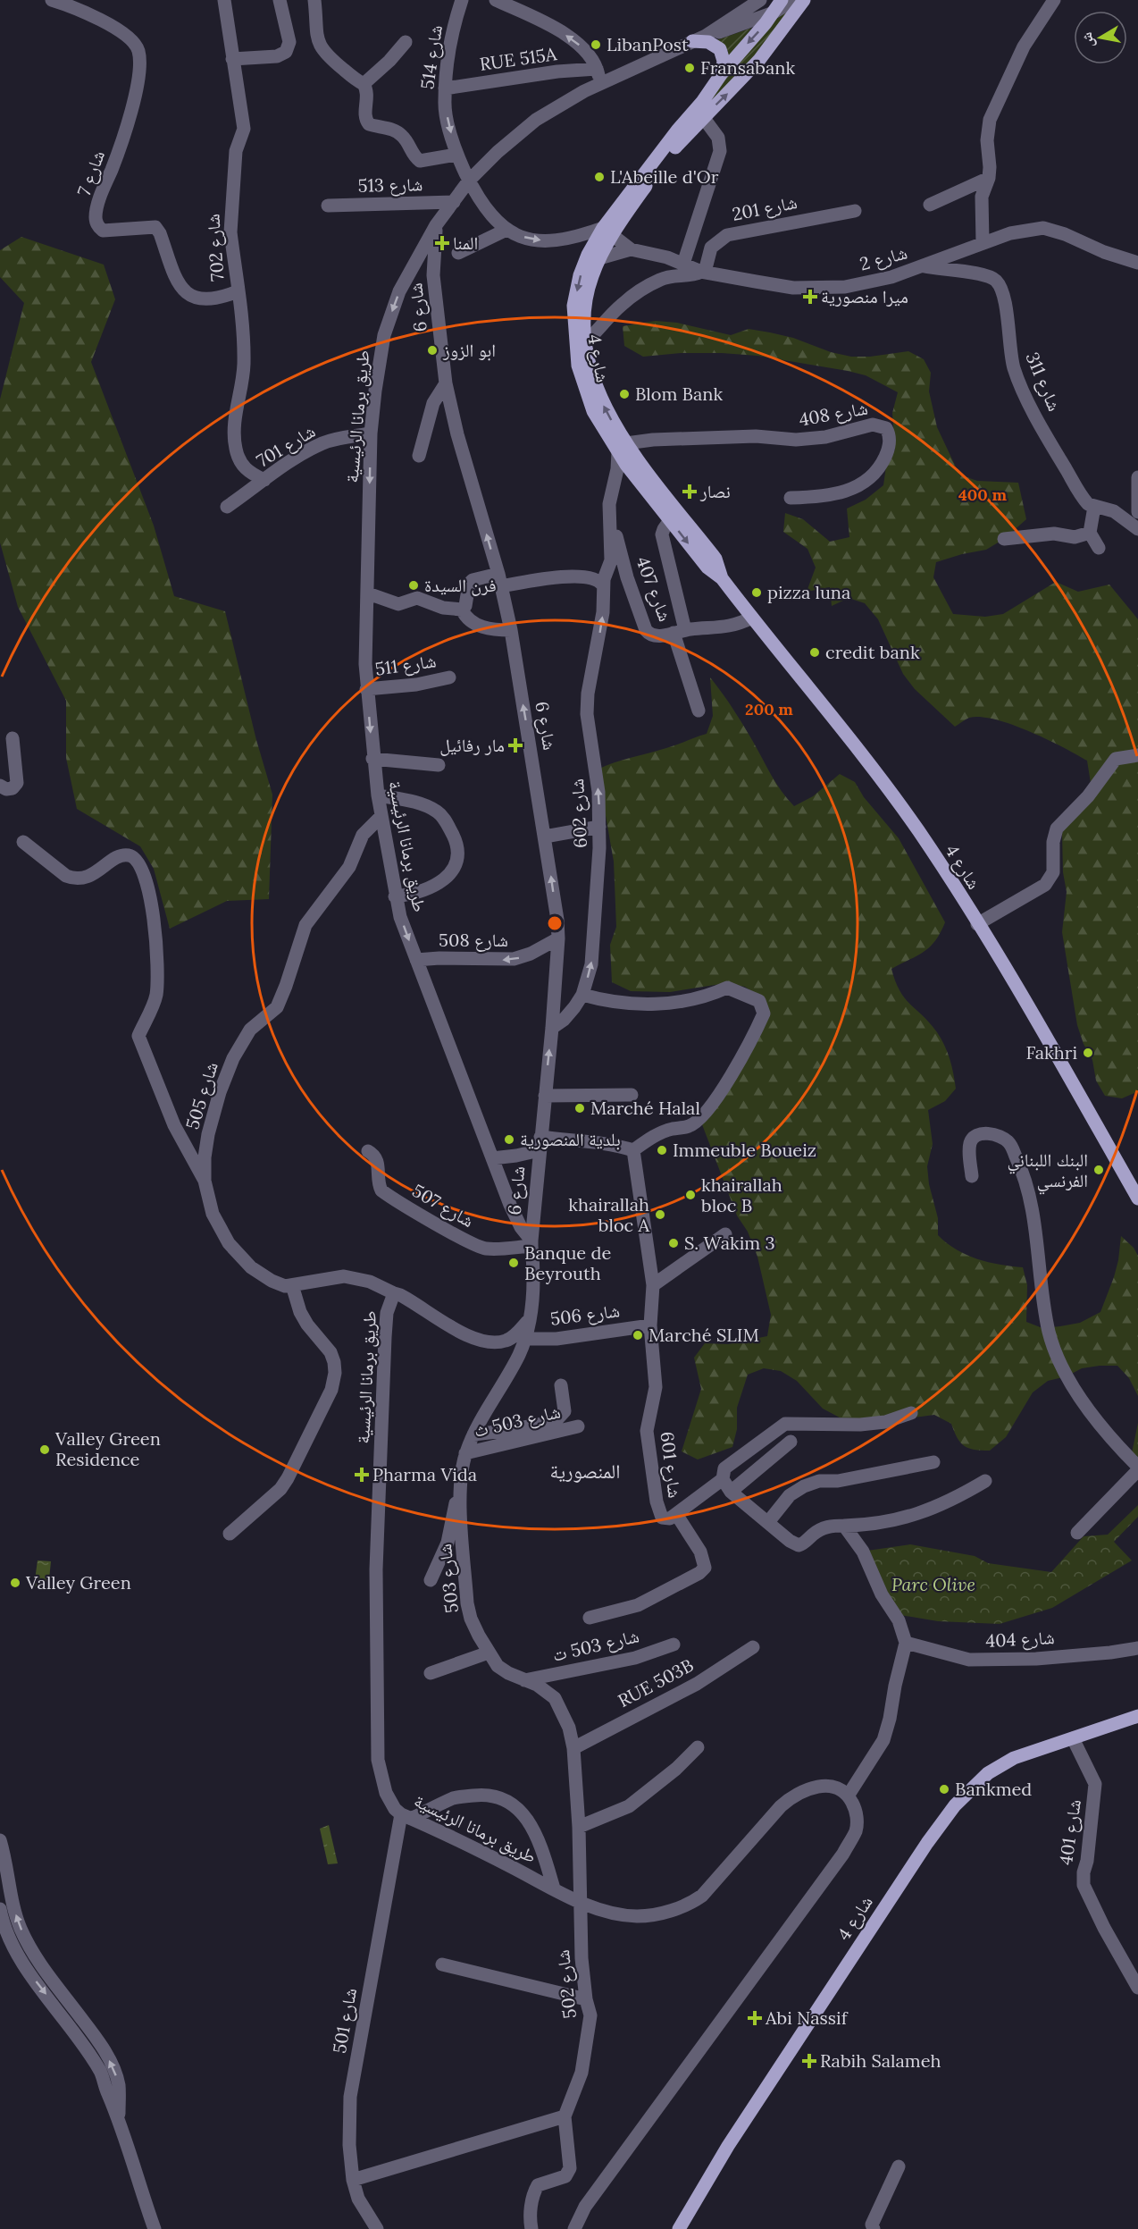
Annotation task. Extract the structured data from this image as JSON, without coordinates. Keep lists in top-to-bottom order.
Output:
{
  "streets": {
    "main road": ["شارع 4"],
    "street": [
      "شارع 514",
      "RUE 515A",
      "شارع 7",
      "شارع 513",
      "شارع 201",
      "شارع 702",
      "شارع 2",
      "شارع 6",
      "شارع 311",
      "شارع 408",
      "طريق برمانا الرئيسية",
      "شارع 701",
      "شارع 407",
      "شارع 511",
      "شارع 602",
      "شارع 508",
      "شارع 505",
      "شارع 507",
      "شارع 506",
      "شارع 503 ث",
      "شارع 601",
      "شارع 503",
      "شارع 404",
      "شارع 503 ت",
      "RUE 503B",
      "شارع 401",
      "شارع 502",
      "شارع 501"
    ]
  },
  "crossings": [
    ["شارع 514", "RUE 515A"],
    ["شارع 514", "طريق برمانا الرئيسية"],
    ["شارع 7", "شارع 702"],
    ["شارع 513", "طريق برمانا الرئيسية"],
    ["شارع 201", "شارع 2"],
    ["شارع 702", "شارع 701"],
    ["شارع 2", "شارع 4"],
    ["شارع 2", "شارع 311"],
    ["شارع 6", "طريق برمانا الرئيسية"],
    ["شارع 6", "شارع 602"],
    ["شارع 6", "شارع 508"],
    ["شارع 6", "شارع 507"],
    ["شارع 4", "شارع 408"],
    ["شارع 4", "شارع 407"],
    ["شارع 4", "شارع 401"],
    ["طريق برمانا الرئيسية", "شارع 701"],
    ["طريق برمانا الرئيسية", "شارع 511"],
    ["طريق برمانا الرئيسية", "شارع 508"],
    ["طريق برمانا الرئيسية", "شارع 505"],
    ["طريق برمانا الرئيسية", "شارع 507"],
    ["طريق برمانا الرئيسية", "شارع 503"],
    ["طريق برمانا الرئيسية", "شارع 502"],
    ["طريق برمانا الرئيسية", "شارع 501"],
    ["شارع 407", "شارع 602"],
    ["شارع 506", "شارع 601"],
    ["شارع 506", "شارع 503"],
    ["شارع 503 ث", "شارع 503"],
    ["شارع 503", "شارع 503 ت"],
    ["شارع 503", "RUE 503B"],
    ["شارع 503", "شارع 502"]
  ],
  "one_way": ["شارع 6", "شارع 508"],
  "districts": ["المنصورية"],
  "parks": ["Parc Olive"],
  "places": {
    "other": [
      "LibanPost",
      "Fransabank",
      "L'Abeille d'Or",
      "ابو الزوز",
      "Blom Bank",
      "فرن السيدة",
      "pizza luna",
      "credit bank",
      "Fakhri",
      "Marché Halal",
      "بلدية المنصورية",
      "Immeuble Boueiz",
      "البنك اللبناني الفرنسي",
      "khairallah bloc B",
      "khairallah bloc A",
      "S. Wakim 3",
      "Banque de Beyrouth",
      "Marché SLIM",
      "Valley Green Residence",
      "Valley Green",
      "Bankmed"
    ],
    "health": [
      "المنا",
      "ميرا منصورية",
      "نصار",
      "مار رفائيل",
      "Pharma Vida",
      "Abi Nassif",
      "Rabih Salameh"
    ]
  },
  "north": "left",
  "rings": ["400 m", "200 m"]
}
